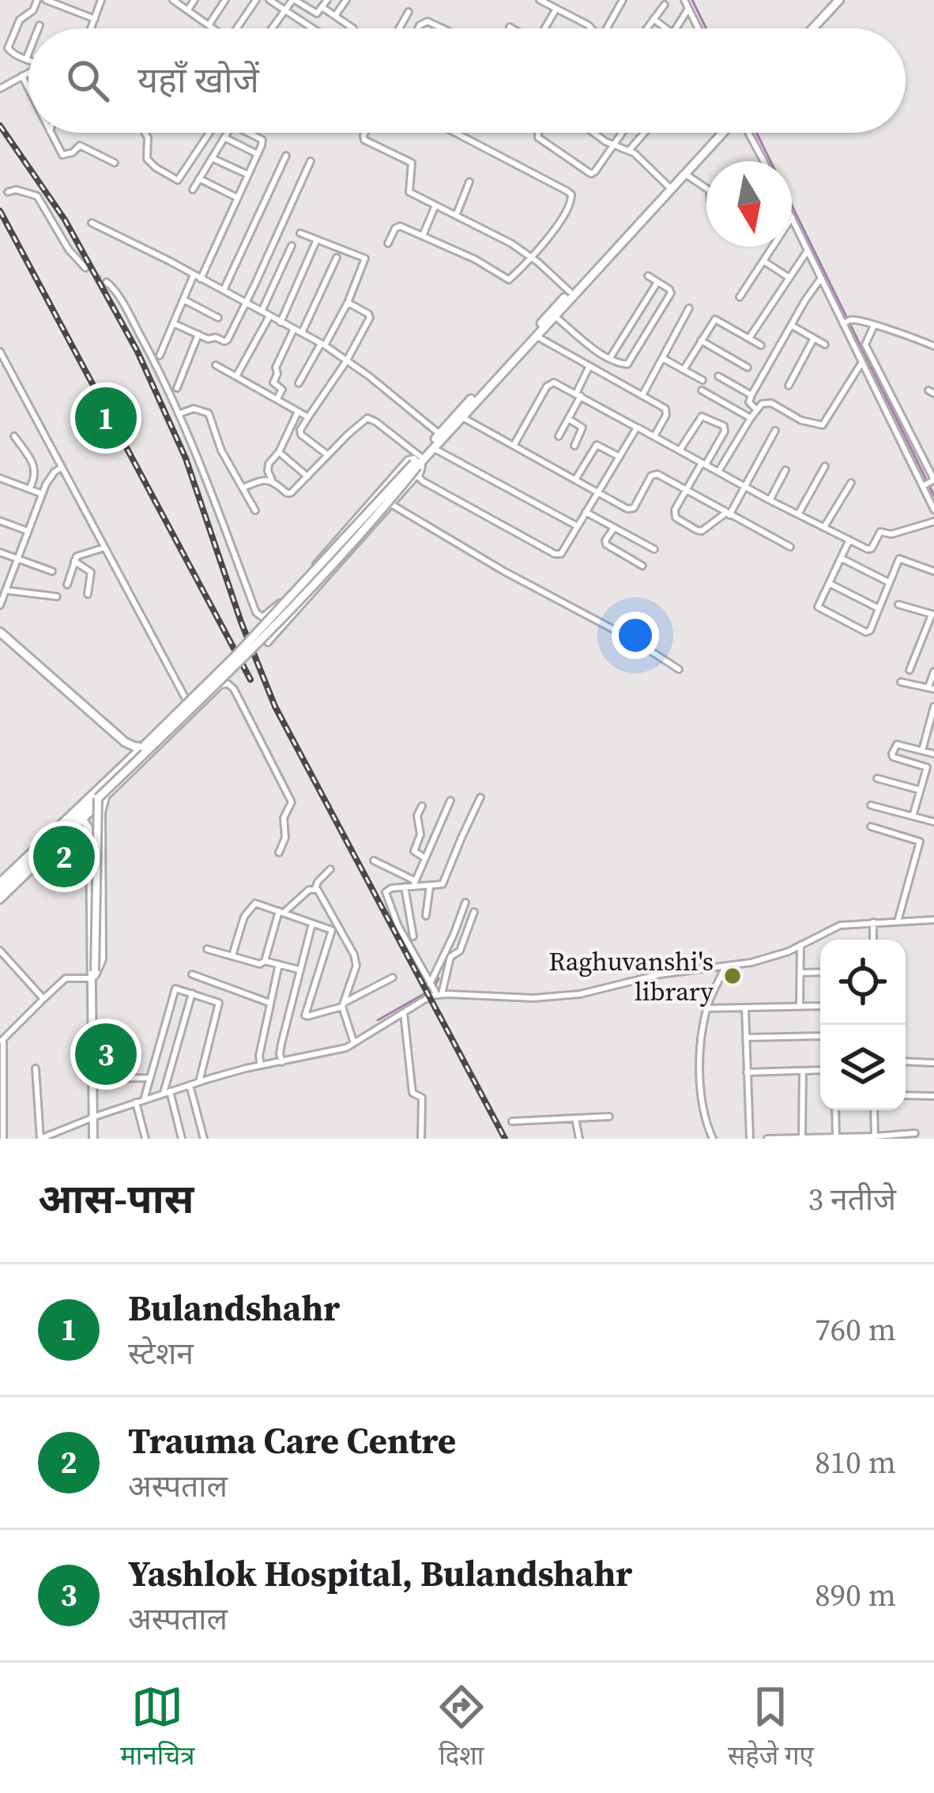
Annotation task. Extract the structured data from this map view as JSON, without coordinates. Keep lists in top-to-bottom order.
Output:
{
  "places": ["Raghuvanshi's library"],
  "north": "bottom",
  "page": {
    "search": "यहाँ खोजें",
    "pins": ["1", "2", "3"],
    "heading": ["आस-पास", "3 नतीजे"],
    "list": [
      {
        "mark": "1",
        "name": "Bulandshahr",
        "note": "स्टेशन",
        "value": "760 m"
      },
      {
        "mark": "2",
        "name": "Trauma Care Centre",
        "note": "अस्पताल",
        "value": "810 m"
      },
      {
        "mark": "3",
        "name": "Yashlok Hospital, Bulandshahr",
        "note": "अस्पताल",
        "value": "890 m"
      }
    ],
    "nav": ["मानचित्र", "दिशा", "सहेजे गए"]
  }
}
